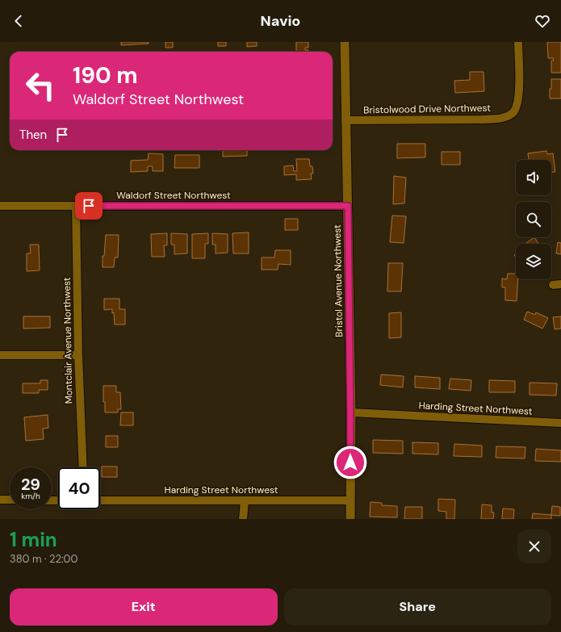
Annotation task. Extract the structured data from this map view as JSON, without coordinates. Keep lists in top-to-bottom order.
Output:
{
  "streets": {
    "street": [
      "Bristolwood Drive Northwest",
      "Waldorf Street Northwest",
      "Bristol Avenue Northwest",
      "Montclair Avenue Northwest",
      "Harding Street Northwest"
    ]
  },
  "crossings": [
    ["Bristolwood Drive Northwest", "Bristol Avenue Northwest"],
    ["Waldorf Street Northwest", "Bristol Avenue Northwest"],
    ["Waldorf Street Northwest", "Montclair Avenue Northwest"],
    ["Bristol Avenue Northwest", "Harding Street Northwest"]
  ],
  "page": {
    "header": "Navio",
    "turn": ["190 m", "Waldorf Street Northwest"],
    "then": "Then",
    "speed": "29 km/h",
    "limit": "40",
    "heading": ["1 min", "380 m · 22:00"],
    "buttons": ["Exit", "Share"]
  }
}
